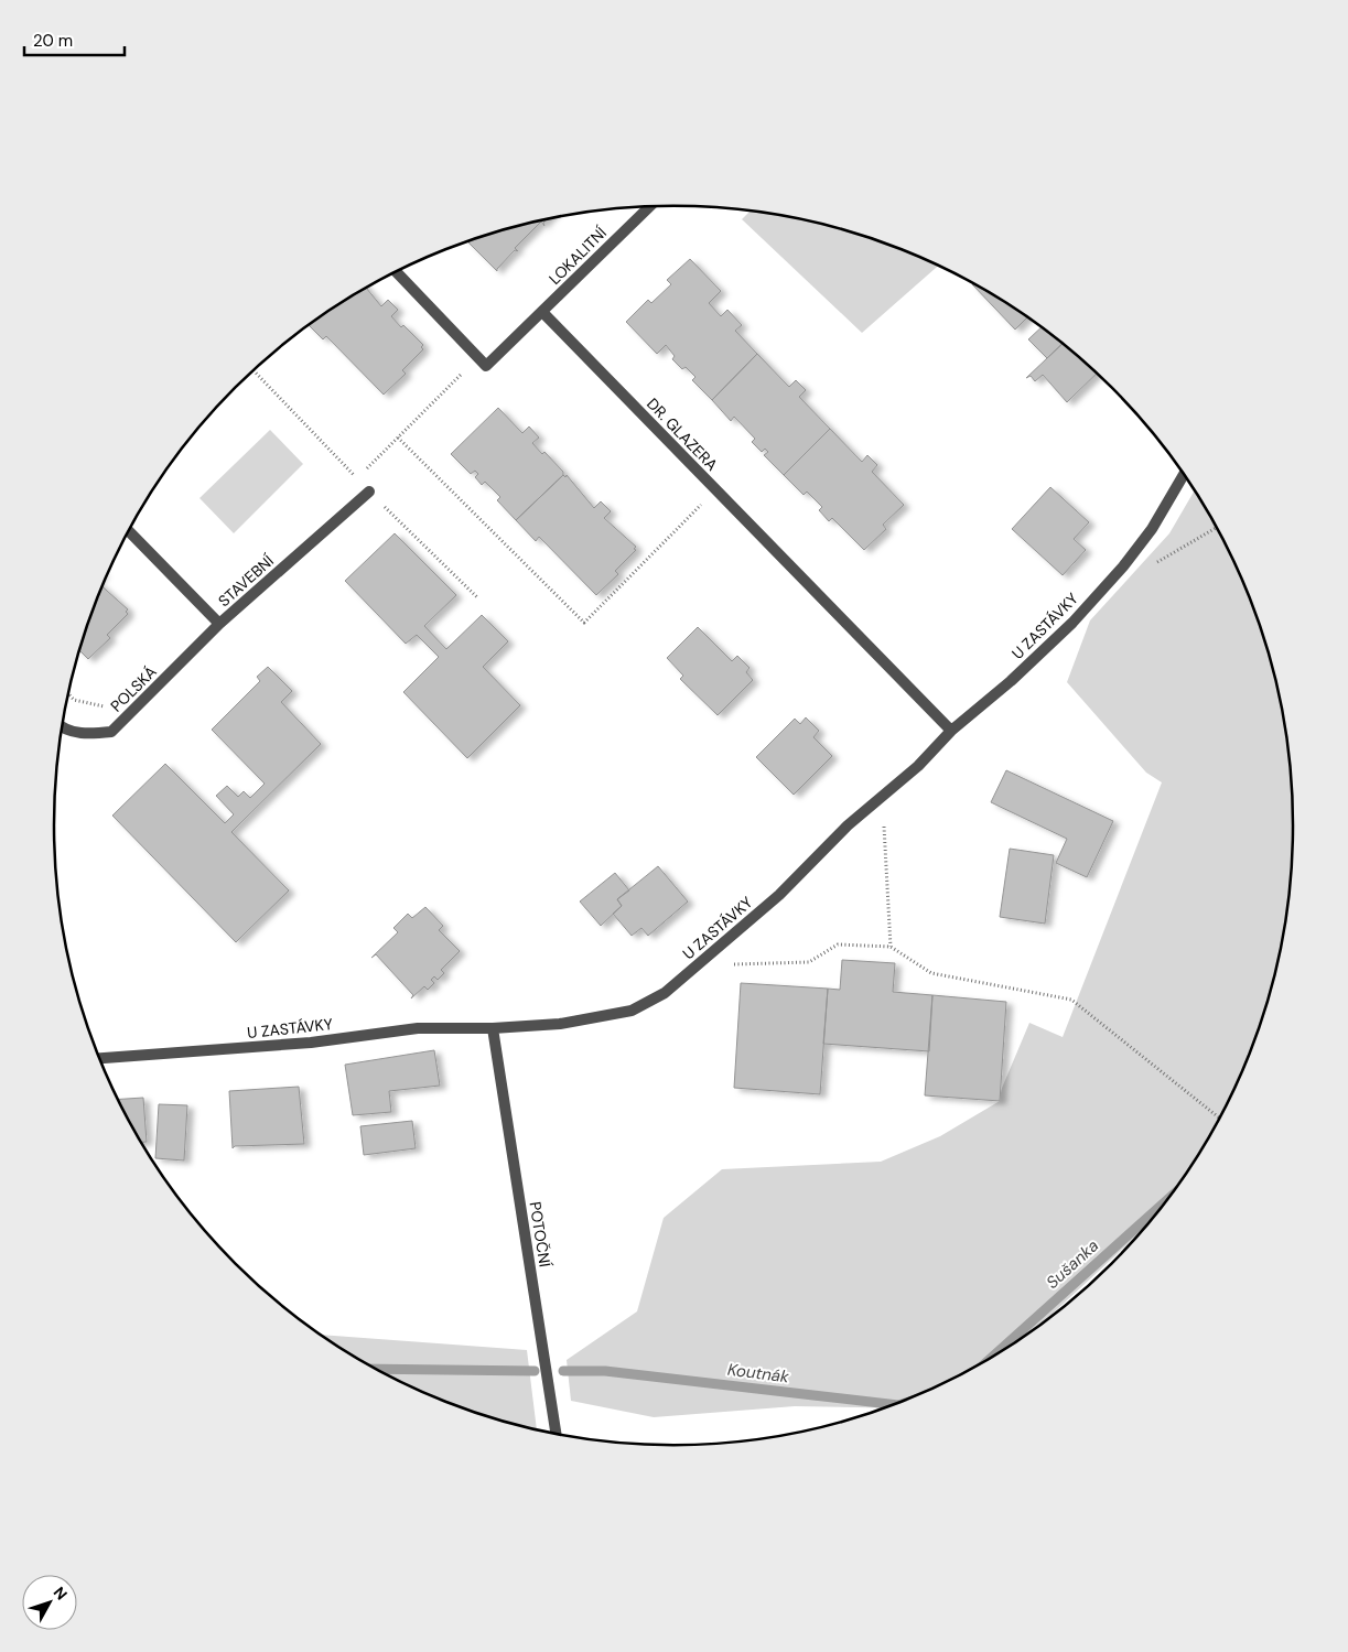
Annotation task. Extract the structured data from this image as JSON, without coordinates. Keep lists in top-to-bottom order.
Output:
{
  "streets": {
    "street": [
      "LOKALITNÍ",
      "DR. GLAZERA",
      "STAVEBNÍ",
      "U ZASTÁVKY",
      "POLSKÁ",
      "POTOČNÍ"
    ]
  },
  "crossings": [
    ["LOKALITNÍ", "DR. GLAZERA"],
    ["DR. GLAZERA", "U ZASTÁVKY"],
    ["STAVEBNÍ", "POLSKÁ"],
    ["U ZASTÁVKY", "POTOČNÍ"]
  ],
  "water": ["Sušanka", "Koutnák"],
  "scale_bar": "20 m",
  "north": "top right"
}
